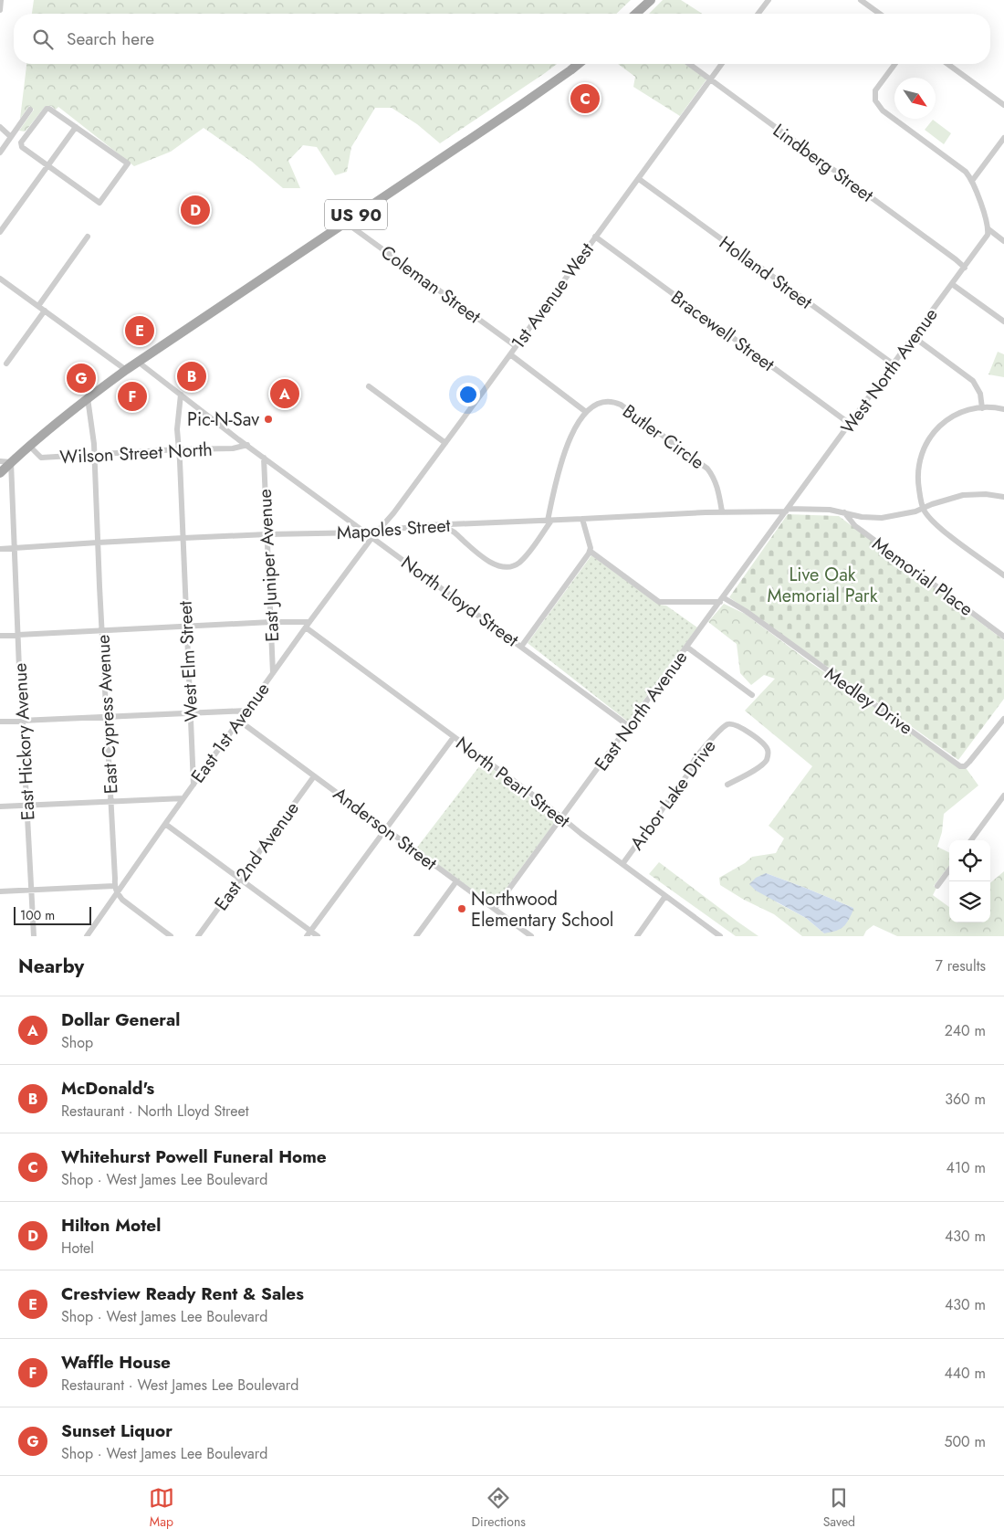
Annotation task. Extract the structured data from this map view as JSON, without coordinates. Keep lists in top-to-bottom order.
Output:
{
  "streets": {
    "main road": ["US 90"],
    "street": [
      "Lindberg Street",
      "Holland Street",
      "Coleman Street",
      "1st Avenue West",
      "Bracewell Street",
      "West North Avenue",
      "Butler Circle",
      "Wilson Street North",
      "Mapoles Street",
      "East Juniper Avenue",
      "Memorial Place",
      "North Lloyd Street",
      "West Elm Street",
      "Medley Drive",
      "East North Avenue",
      "East Cypress Avenue",
      "East 1st Avenue",
      "East Hickory Avenue",
      "North Pearl Street",
      "Arbor Lake Drive",
      "Anderson Street",
      "East 2nd Avenue"
    ]
  },
  "crossings": [
    ["Lindberg Street", "1st Avenue West"],
    ["Lindberg Street", "West North Avenue"],
    ["US 90", "Coleman Street"],
    ["US 90", "Wilson Street North"],
    ["US 90", "North Lloyd Street"],
    ["US 90", "East Cypress Avenue"],
    ["US 90", "East Hickory Avenue"],
    ["Holland Street", "1st Avenue West"],
    ["Holland Street", "West North Avenue"],
    ["Coleman Street", "1st Avenue West"],
    ["1st Avenue West", "Bracewell Street"],
    ["1st Avenue West", "Mapoles Street"],
    ["1st Avenue West", "East 1st Avenue"],
    ["Bracewell Street", "West North Avenue"],
    ["West North Avenue", "Mapoles Street"],
    ["West North Avenue", "East North Avenue"],
    ["Butler Circle", "Mapoles Street"],
    ["Wilson Street North", "North Lloyd Street"],
    ["Wilson Street North", "West Elm Street"],
    ["Wilson Street North", "East Cypress Avenue"],
    ["Mapoles Street", "East Juniper Avenue"],
    ["Mapoles Street", "Memorial Place"],
    ["Mapoles Street", "North Lloyd Street"],
    ["Mapoles Street", "West Elm Street"],
    ["Mapoles Street", "East North Avenue"],
    ["Mapoles Street", "East Cypress Avenue"],
    ["Mapoles Street", "East 1st Avenue"],
    ["Mapoles Street", "East Hickory Avenue"],
    ["East Juniper Avenue", "North Lloyd Street"],
    ["East Juniper Avenue", "East 1st Avenue"],
    ["North Lloyd Street", "West Elm Street"],
    ["North Lloyd Street", "East North Avenue"],
    ["North Lloyd Street", "East 1st Avenue"],
    ["West Elm Street", "East 1st Avenue"],
    ["Medley Drive", "East North Avenue"],
    ["East North Avenue", "North Pearl Street"],
    ["East North Avenue", "Anderson Street"],
    ["East 1st Avenue", "North Pearl Street"],
    ["East 1st Avenue", "Anderson Street"],
    ["North Pearl Street", "Arbor Lake Drive"],
    ["Anderson Street", "East 2nd Avenue"]
  ],
  "parks": ["Live Oak Memorial Park"],
  "places": ["Pic-N-Sav", "Northwood Elementary School"],
  "scale_bar": "100 m",
  "north": "bottom right",
  "page": {
    "search": "Search here",
    "pins": [
      "C",
      "D",
      "E",
      "B",
      "G",
      "A",
      "F"
    ],
    "scale": "100 m",
    "heading": ["Nearby", "7 results"],
    "list": [
      {
        "mark": "A",
        "name": "Dollar General",
        "note": "Shop",
        "value": "240 m"
      },
      {
        "mark": "B",
        "name": "McDonald's",
        "note": "Restaurant · North Lloyd Street",
        "value": "360 m"
      },
      {
        "mark": "C",
        "name": "Whitehurst Powell Funeral Home",
        "note": "Shop · West James Lee Boulevard",
        "value": "410 m"
      },
      {
        "mark": "D",
        "name": "Hilton Motel",
        "note": "Hotel",
        "value": "430 m"
      },
      {
        "mark": "E",
        "name": "Crestview Ready Rent & Sales",
        "note": "Shop · West James Lee Boulevard",
        "value": "430 m"
      },
      {
        "mark": "F",
        "name": "Waffle House",
        "note": "Restaurant · West James Lee Boulevard",
        "value": "440 m"
      },
      {
        "mark": "G",
        "name": "Sunset Liquor",
        "note": "Shop · West James Lee Boulevard",
        "value": "500 m"
      }
    ],
    "nav": ["Map", "Directions", "Saved"]
  }
}
